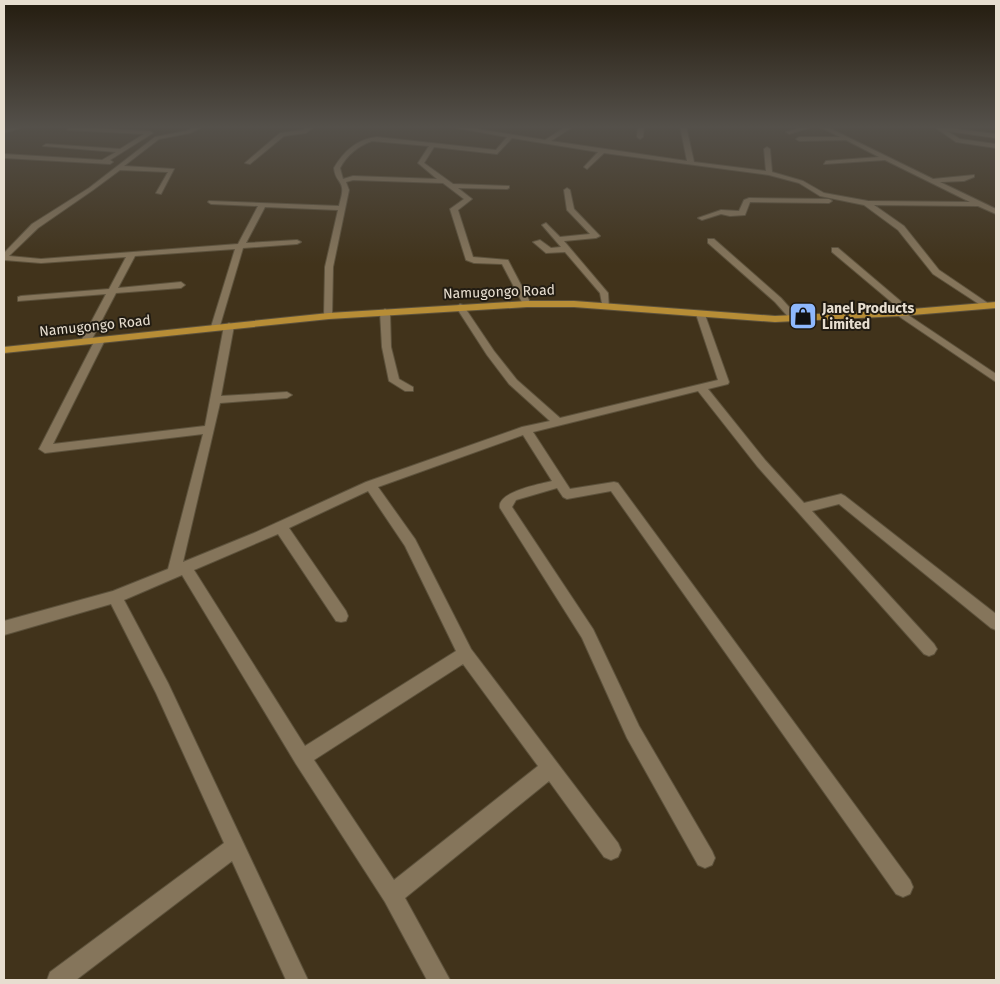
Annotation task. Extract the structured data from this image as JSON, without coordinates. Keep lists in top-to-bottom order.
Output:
{
  "streets": {
    "main road": ["Namugongo Road"]
  },
  "places": {
    "shop": ["Janel Products Limited"]
  }
}
